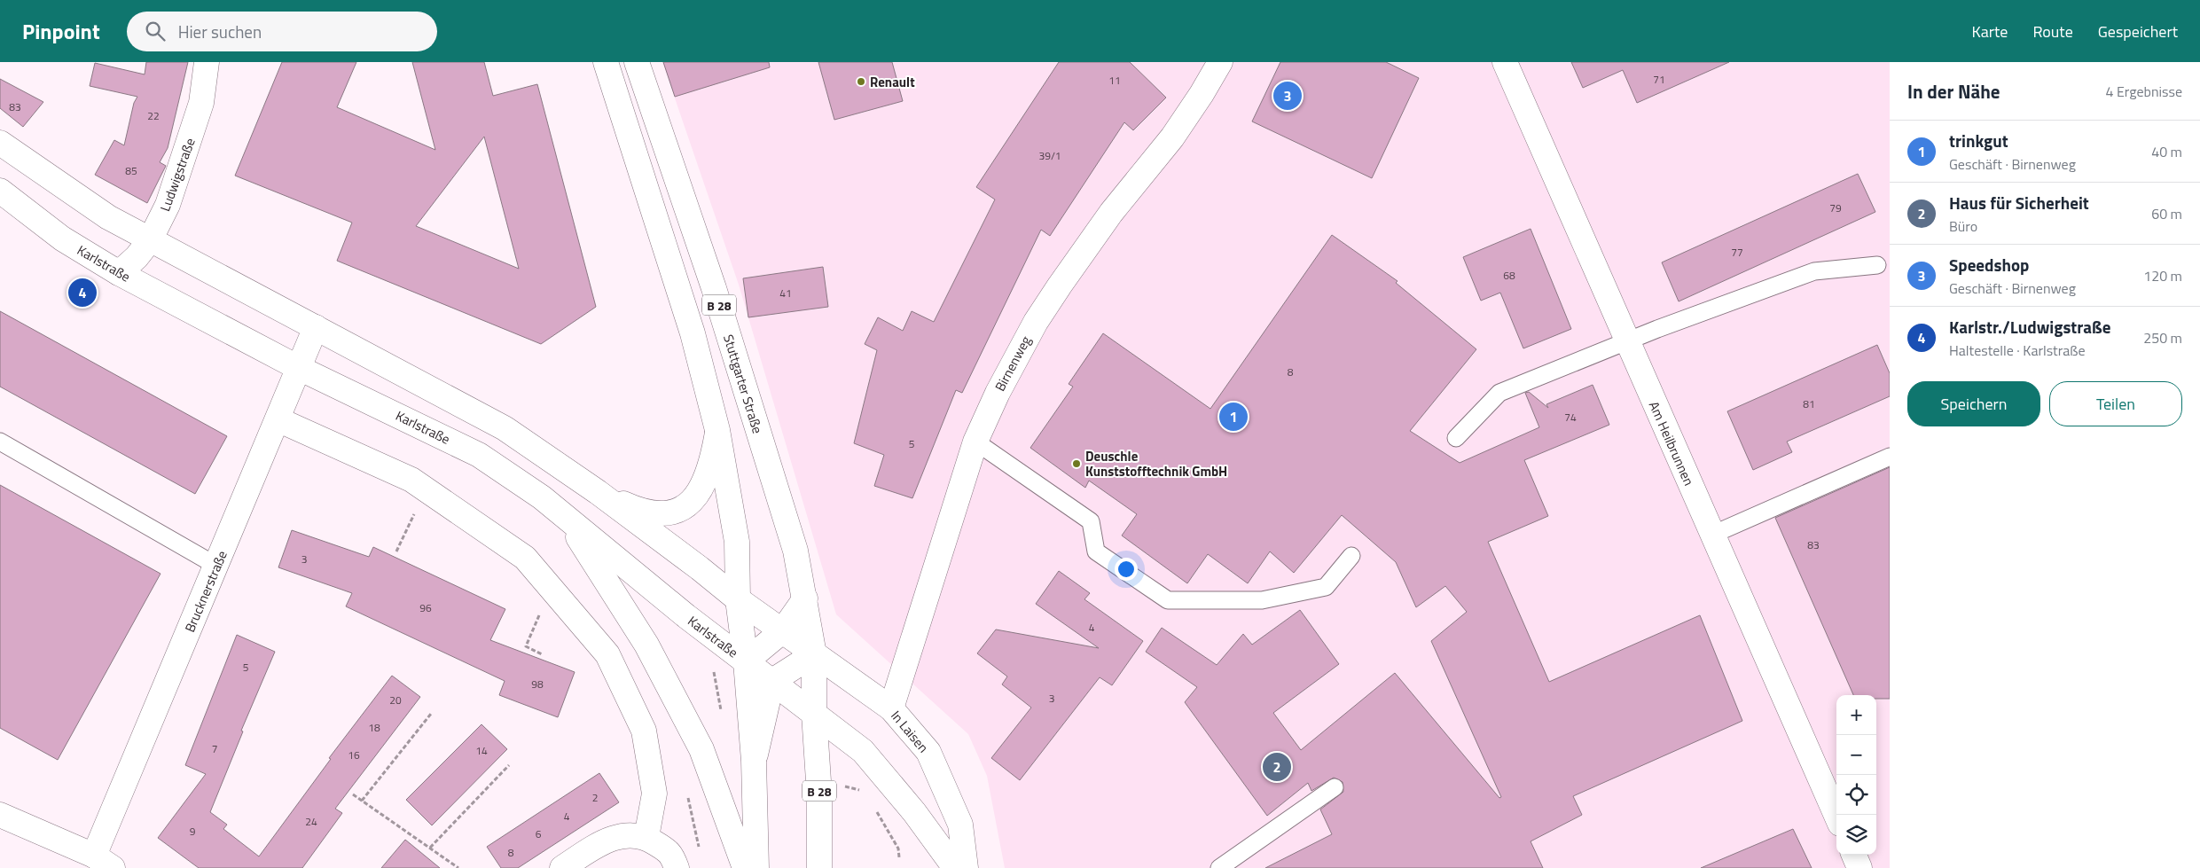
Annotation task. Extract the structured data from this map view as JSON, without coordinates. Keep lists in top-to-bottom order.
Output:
{
  "streets": {
    "main road": [
      "Ludwigstraße",
      "Karlstraße",
      "B 28",
      "Birnenweg",
      "Stuttgarter Straße",
      "Am Heilbrunnen",
      "Brucknerstraße",
      "In Laisen"
    ]
  },
  "crossings": [
    ["Ludwigstraße", "Karlstraße"],
    ["Karlstraße", "B 28"],
    ["Karlstraße", "Stuttgarter Straße"],
    ["Karlstraße", "Brucknerstraße"],
    ["B 28", "Stuttgarter Straße"],
    ["Birnenweg", "In Laisen"],
    ["Stuttgarter Straße", "In Laisen"]
  ],
  "places": ["Renault", "Deuschle Kunststofftechnik GmbH"],
  "house_numbers": [
    "71",
    "11",
    "83",
    "22",
    "39/1",
    "85",
    "79",
    "77",
    "68",
    "41",
    "8",
    "81",
    "74",
    "5",
    "83",
    "3",
    "96",
    "4",
    "5",
    "98",
    "3",
    "20",
    "18",
    "7",
    "14",
    "16",
    "2",
    "4",
    "24",
    "9",
    "6",
    "8"
  ],
  "page": {
    "header": "Pinpoint",
    "search": "Hier suchen",
    "nav": ["Karte", "Route", "Gespeichert"],
    "heading": ["In der Nähe", "4 Ergebnisse"],
    "pins": [
      "3",
      "4",
      "1",
      "2"
    ],
    "list": [
      {
        "mark": "1",
        "name": "trinkgut",
        "note": "Geschäft · Birnenweg",
        "value": "40 m"
      },
      {
        "mark": "2",
        "name": "Haus für Sicherheit",
        "note": "Büro",
        "value": "60 m"
      },
      {
        "mark": "3",
        "name": "Speedshop",
        "note": "Geschäft · Birnenweg",
        "value": "120 m"
      },
      {
        "mark": "4",
        "name": "Karlstr./Ludwigstraße",
        "note": "Haltestelle · Karlstraße",
        "value": "250 m"
      }
    ],
    "buttons": ["Speichern", "Teilen"],
    "map_buttons": ["+", "−"]
  }
}
